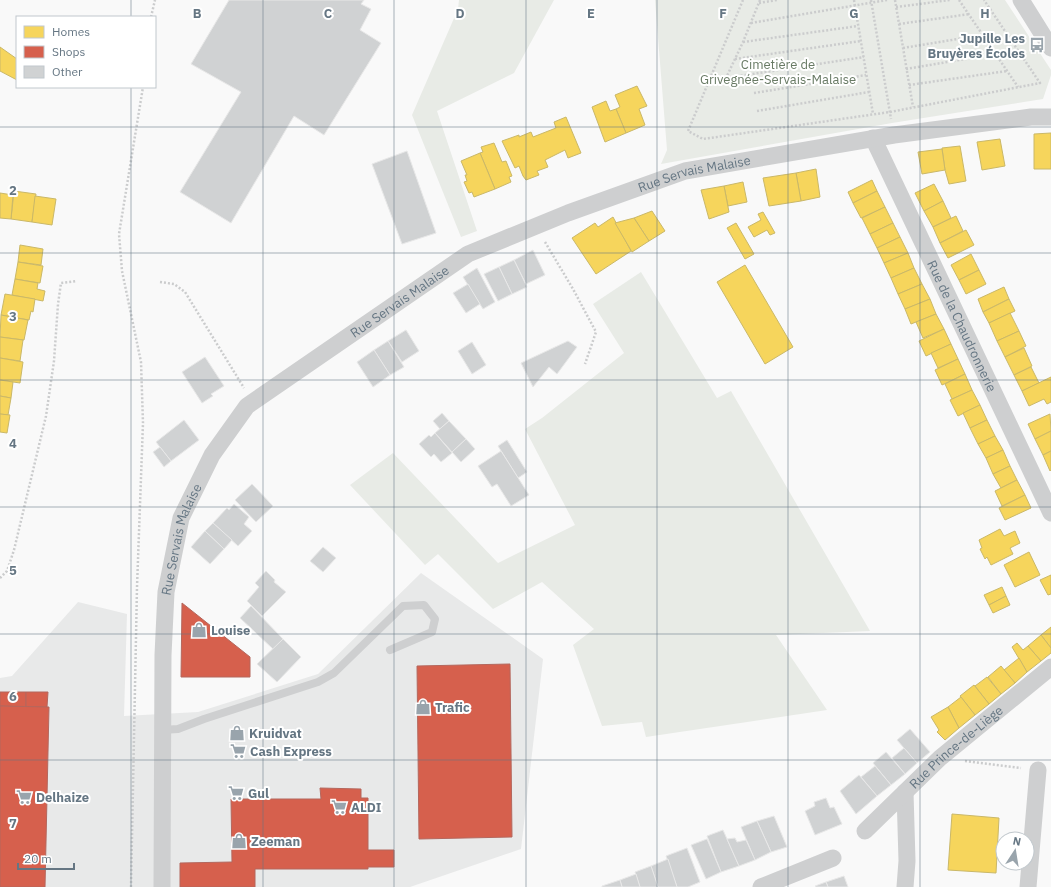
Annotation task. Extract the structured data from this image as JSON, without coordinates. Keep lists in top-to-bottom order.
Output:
{
  "streets": {
    "street": ["Rue Servais Malaise", "Rue de la Chaudronnerie", "Rue Prince-de-Liège"]
  },
  "crossings": [
    ["Rue Servais Malaise", "Rue de la Chaudronnerie"]
  ],
  "parks": ["Cimetière de Grivegnée-Servais-Malaise"],
  "places": {
    "bus stop": ["Jupille Les Bruyères Écoles"],
    "shop": [
      "Louise",
      "Trafic",
      "Kruidvat",
      "Zeeman"
    ],
    "supermarket": [
      "Cash Express",
      "Gul",
      "Delhaize",
      "ALDI"
    ]
  },
  "legend": ["Homes", "Shops", "Other"],
  "scale_bar": "20 m",
  "north": "top",
  "grid": {
    "columns": [
      "B",
      "C",
      "D",
      "E",
      "F",
      "G",
      "H"
    ],
    "rows": [
      "2",
      "3",
      "4",
      "5",
      "6",
      "7"
    ]
  }
}
